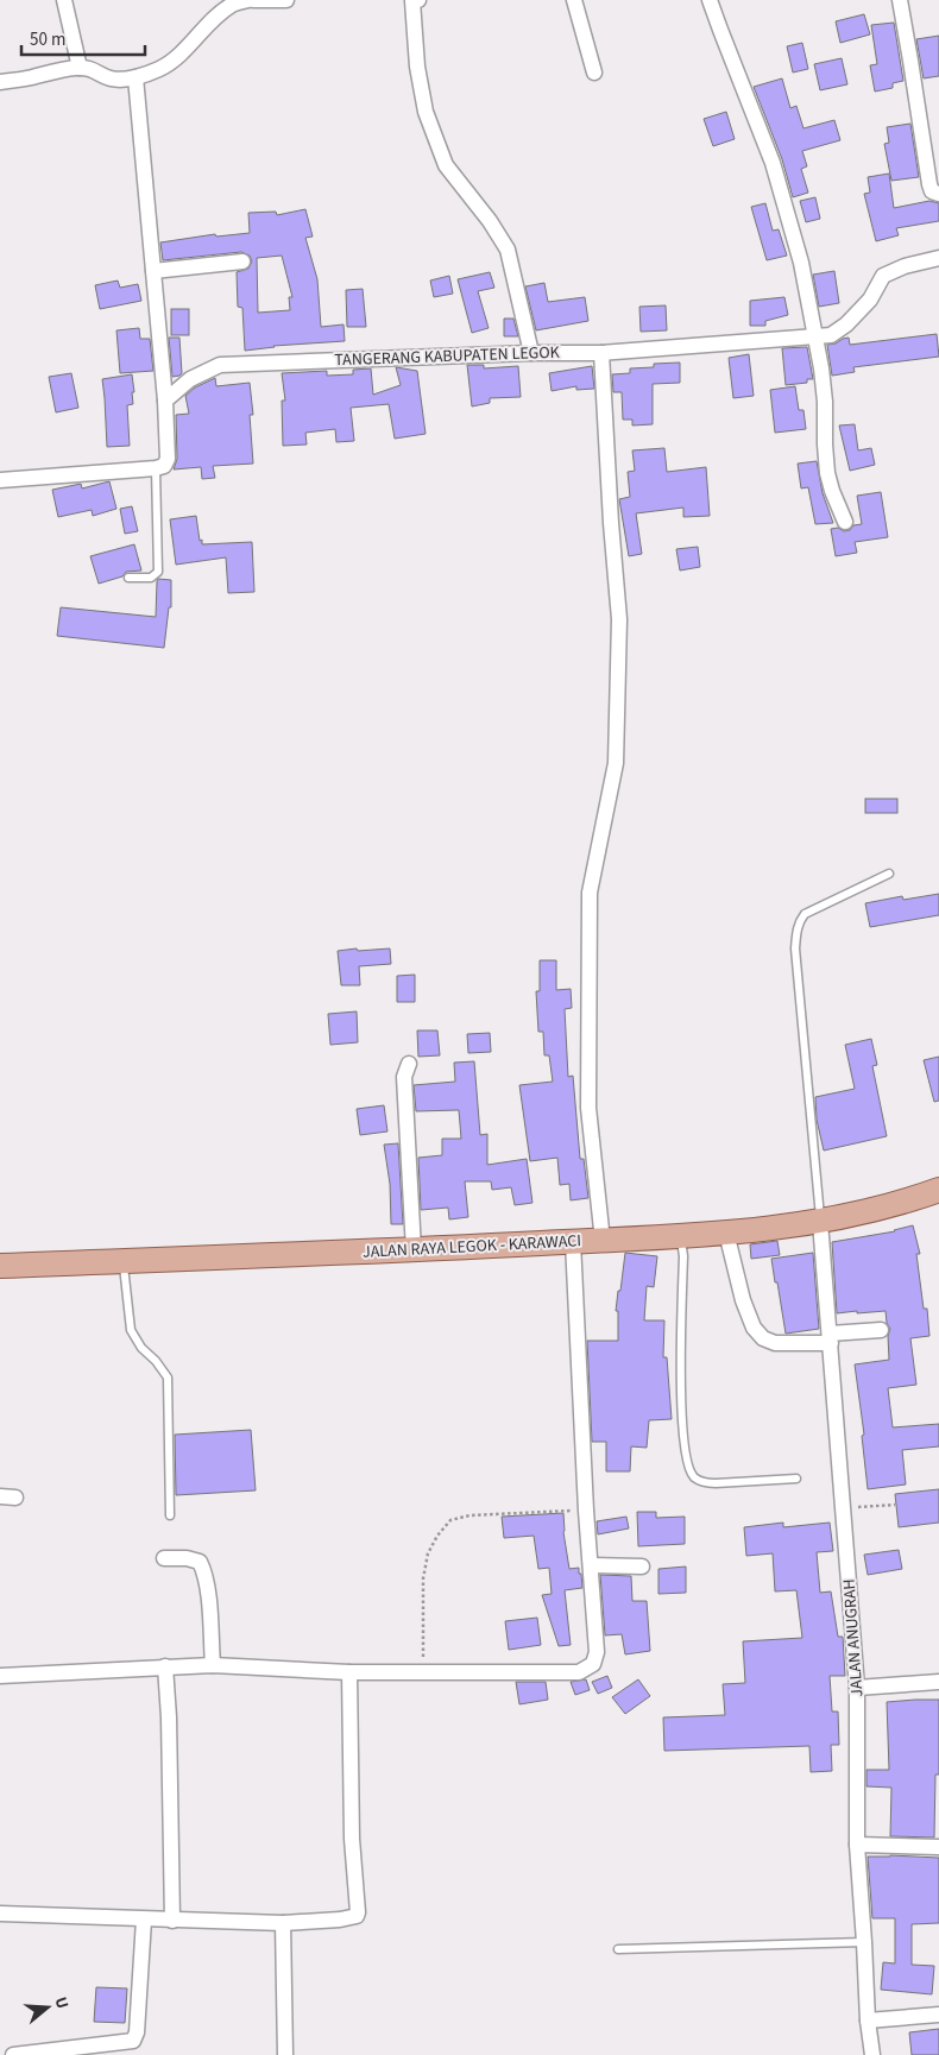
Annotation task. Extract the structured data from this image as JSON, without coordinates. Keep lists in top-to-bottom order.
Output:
{
  "streets": {
    "main road": ["JALAN RAYA LEGOK - KARAWACI"],
    "street": ["TANGERANG KABUPATEN LEGOK", "JALAN ANUGRAH"]
  },
  "crossings": [
    ["JALAN RAYA LEGOK - KARAWACI", "JALAN ANUGRAH"]
  ],
  "scale_bar": "50 m",
  "north": "right"
}
